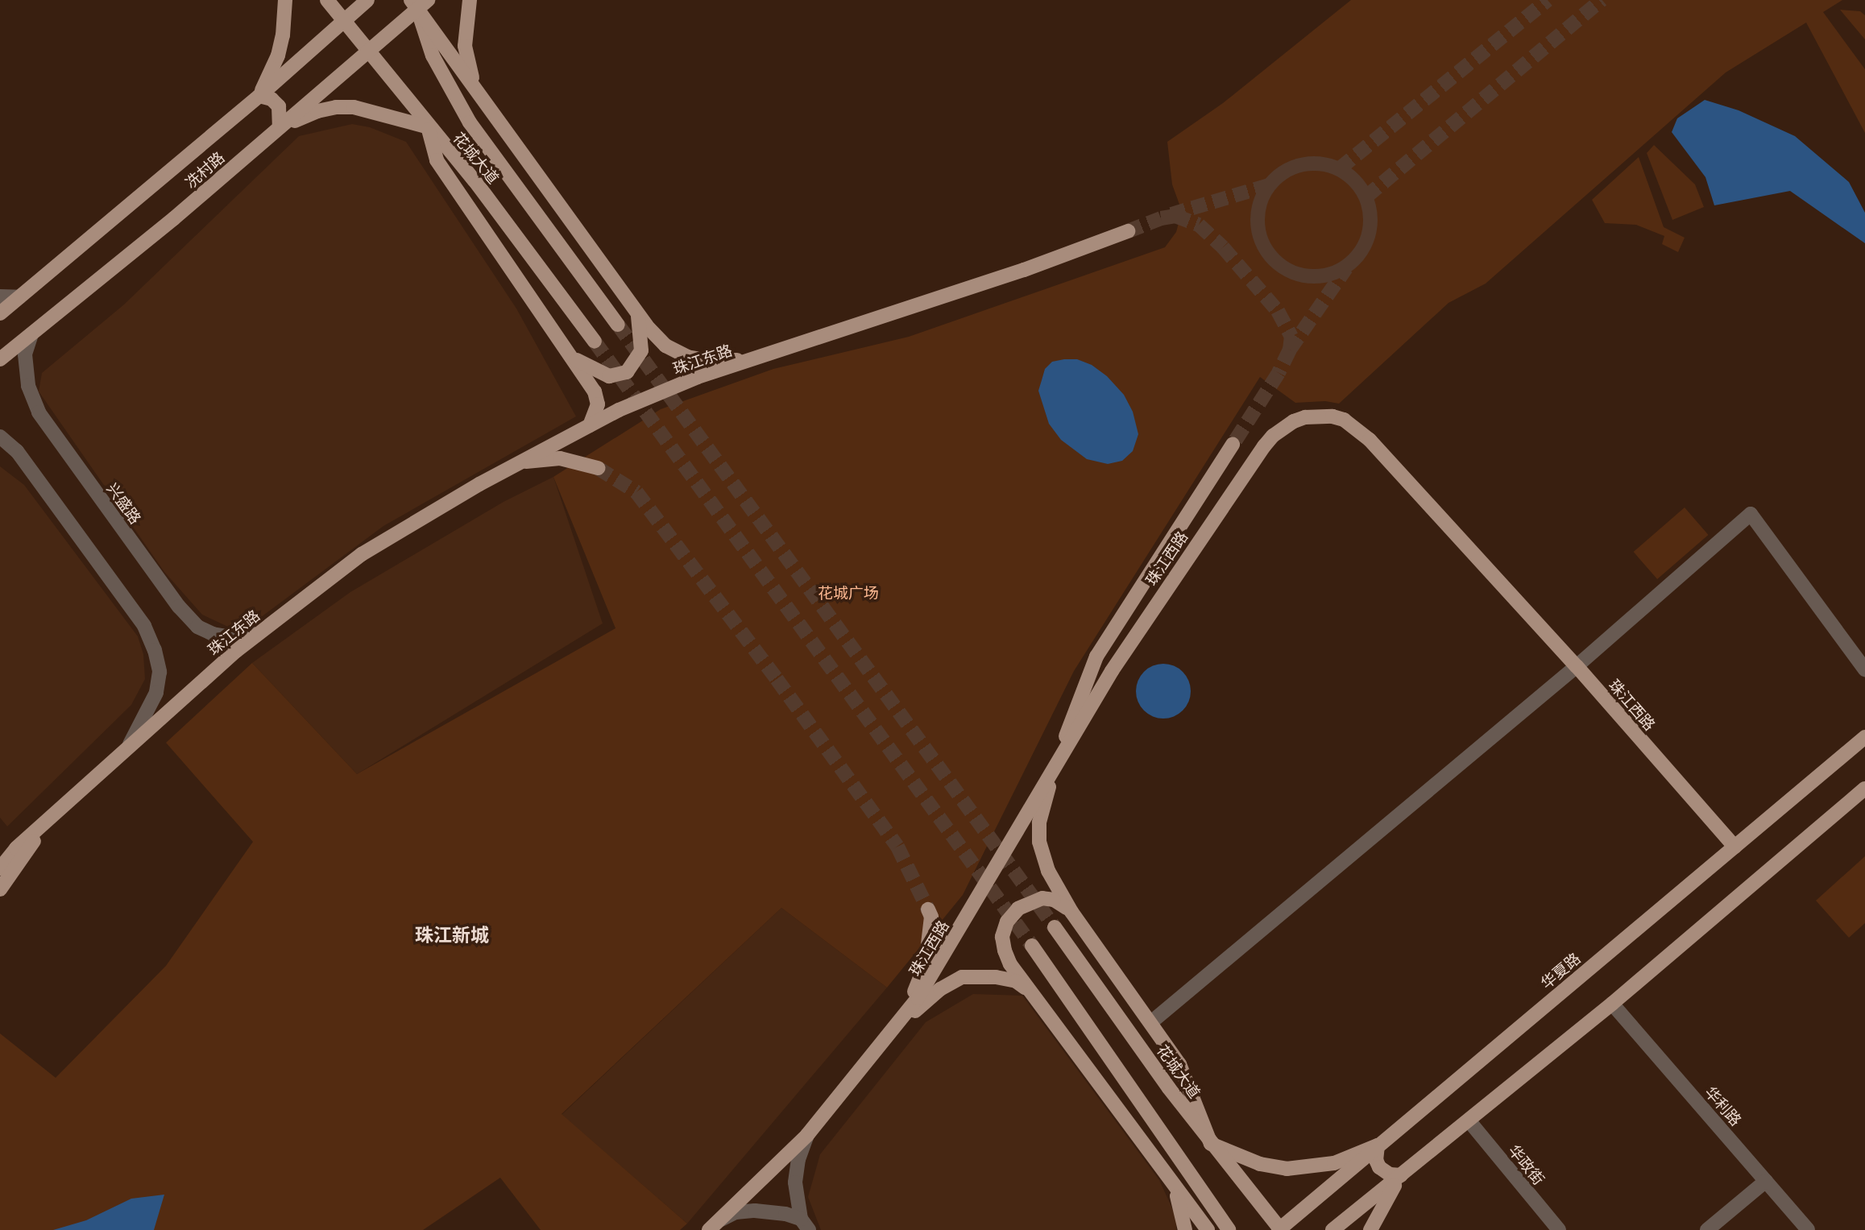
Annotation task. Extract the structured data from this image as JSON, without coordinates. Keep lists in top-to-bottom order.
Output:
{
  "streets": {
    "main road": [
      "花城大道",
      "冼村路",
      "珠江东路",
      "珠江西路",
      "华夏路"
    ],
    "street": ["兴盛路", "华利路", "华政街"]
  },
  "crossings": [
    ["花城大道", "冼村路"],
    ["花城大道", "华夏路"],
    ["冼村路", "兴盛路"],
    ["珠江东路", "兴盛路"],
    ["珠江西路", "华夏路"]
  ],
  "districts": ["珠江新城"],
  "parks": ["花城广场"]
}
